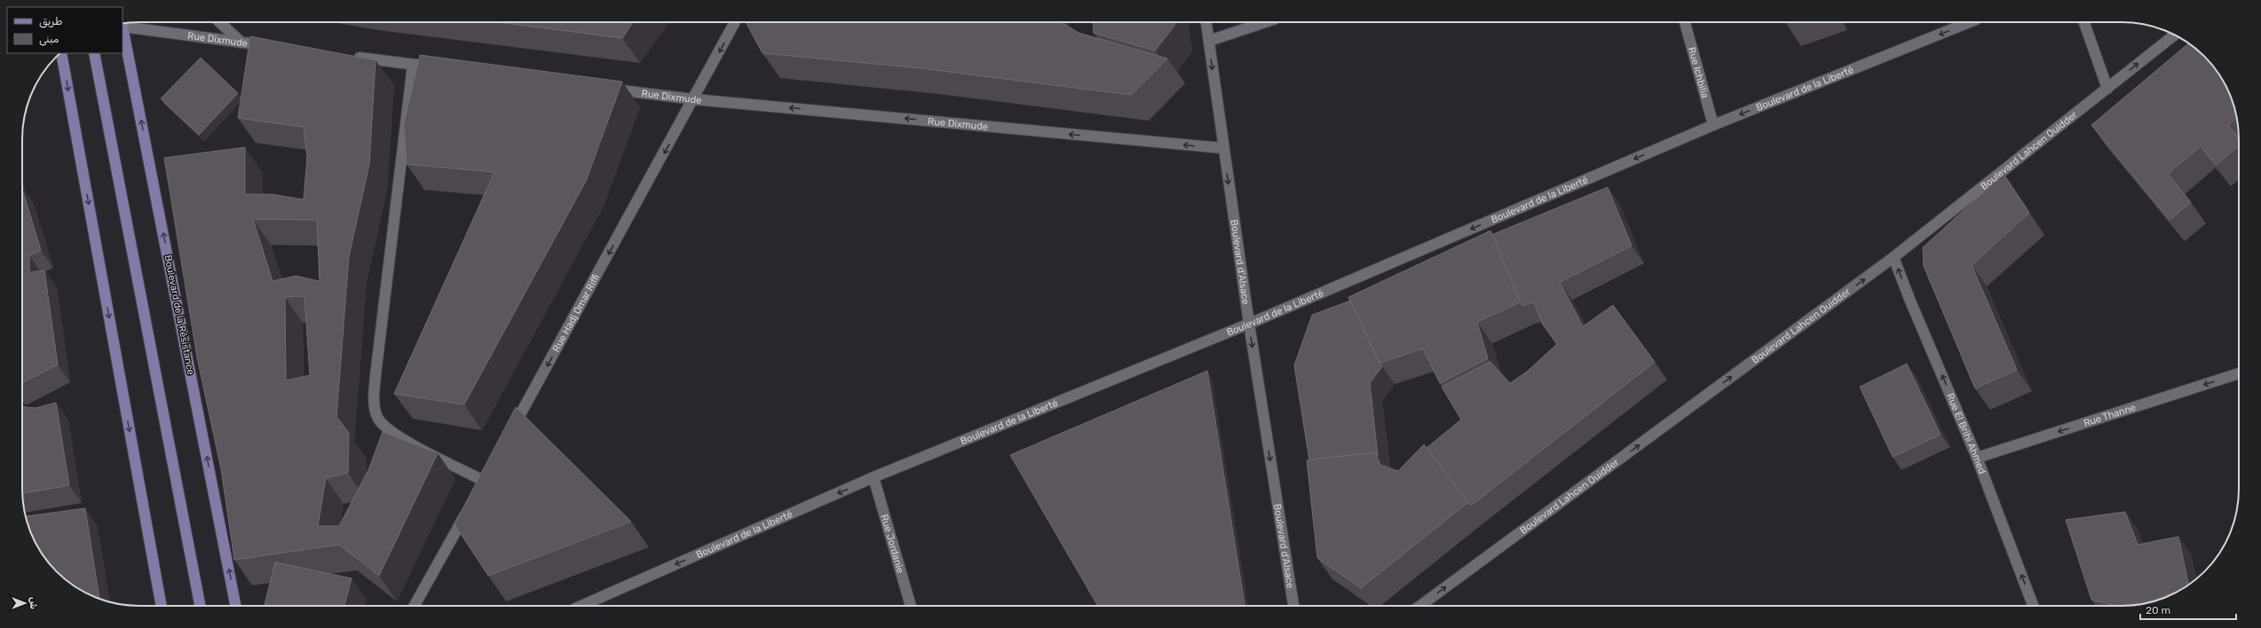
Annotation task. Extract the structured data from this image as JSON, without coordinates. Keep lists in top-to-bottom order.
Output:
{
  "streets": {
    "main road": ["Boulevard de la Résistance"],
    "street": [
      "Rue Dixmude",
      "Rue Ichbilia",
      "Boulevard de la Liberté",
      "Boulevard Lahcen Ouidder",
      "Boulevard d'Alsace",
      "Rue Hadj Omar Riffi",
      "Rue Thanne",
      "Rue El Brihi Ahmed",
      "Rue Jordanie"
    ]
  },
  "crossings": [
    ["Rue Dixmude", "Boulevard d'Alsace"],
    ["Rue Dixmude", "Rue Hadj Omar Riffi"],
    ["Rue Dixmude", "Boulevard de la Résistance"],
    ["Rue Ichbilia", "Boulevard de la Liberté"],
    ["Boulevard de la Liberté", "Boulevard d'Alsace"],
    ["Boulevard de la Liberté", "Rue Jordanie"],
    ["Boulevard Lahcen Ouidder", "Rue El Brihi Ahmed"],
    ["Rue Thanne", "Rue El Brihi Ahmed"]
  ],
  "one_way": [
    "Rue Dixmude",
    "Boulevard de la Liberté",
    "Boulevard Lahcen Ouidder",
    "Boulevard d'Alsace",
    "Rue Hadj Omar Riffi",
    "Rue Thanne",
    "Rue El Brihi Ahmed"
  ],
  "legend": ["طريق", "مبنى"],
  "scale_bar": "20 m",
  "north": "right"
}
